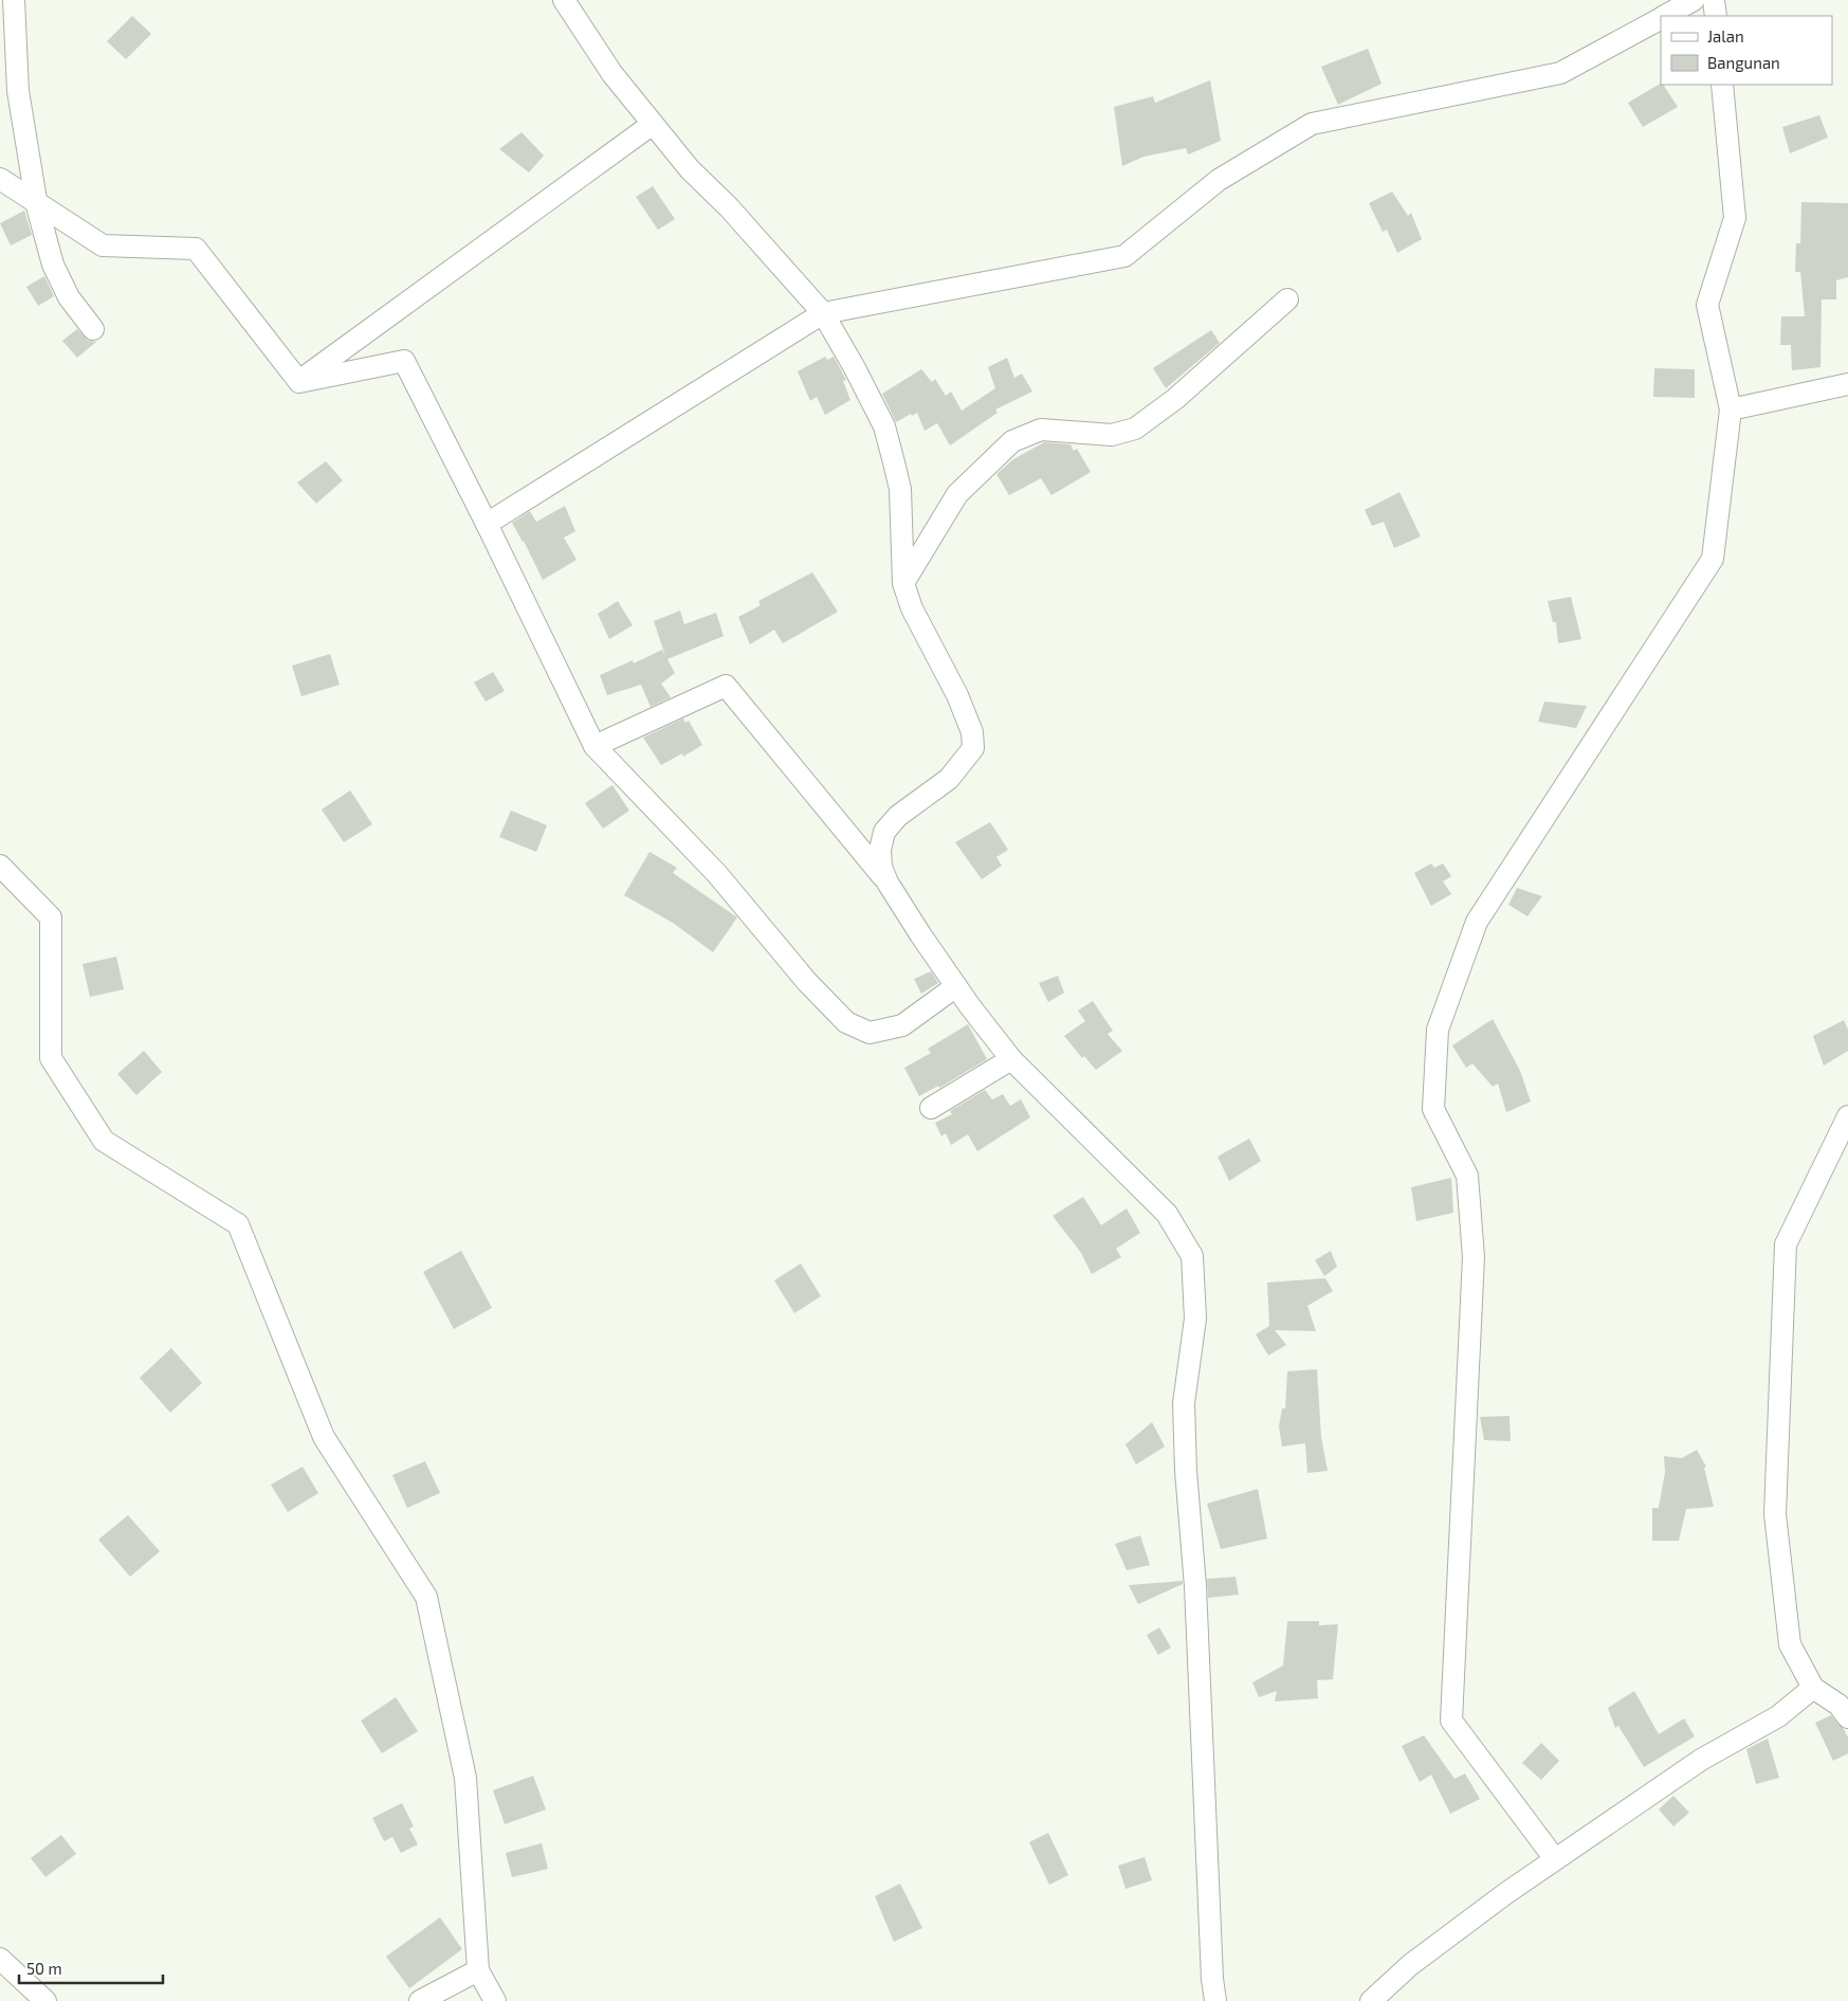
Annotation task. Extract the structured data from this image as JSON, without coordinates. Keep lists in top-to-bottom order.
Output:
{
  "legend": ["Jalan", "Bangunan"],
  "scale_bar": "50 m"
}
